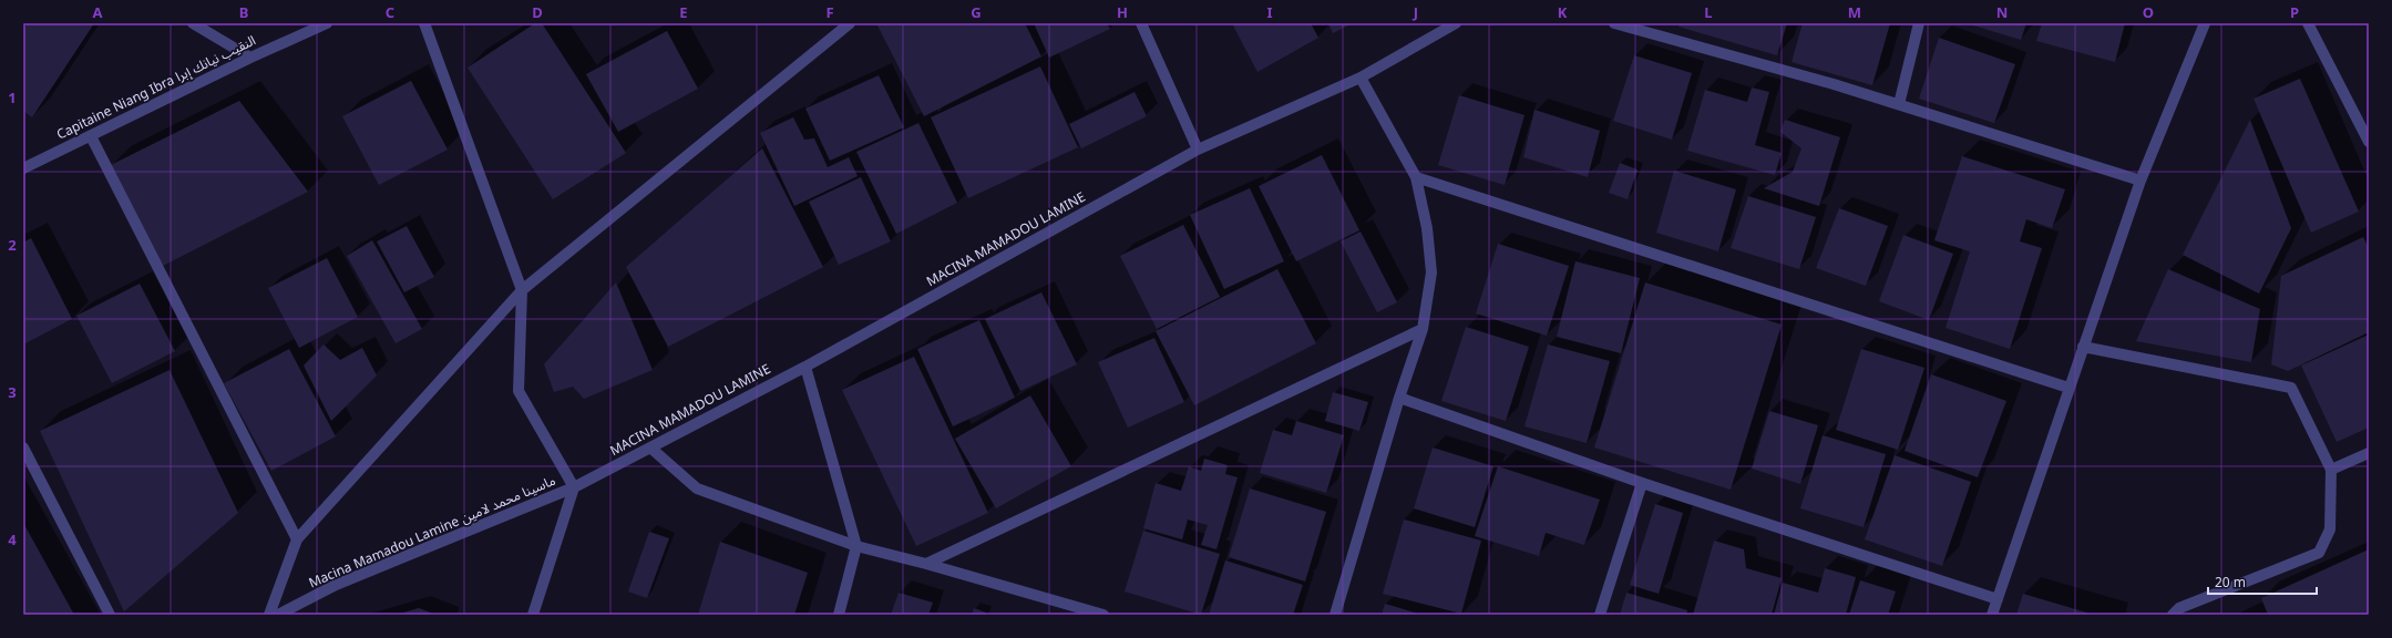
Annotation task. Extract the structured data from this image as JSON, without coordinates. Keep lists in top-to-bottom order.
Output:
{
  "streets": {
    "street": ["Capitaine Niang Ibra النقيب نيانك إبرا", "MACINA MAMADOU LAMINE", "Macina Mamadou Lamine ماسينا محمد لامين"]
  },
  "crossings": [
    ["MACINA MAMADOU LAMINE", "Macina Mamadou Lamine ماسينا محمد لامين"]
  ],
  "scale_bar": "20 m",
  "grid": {
    "columns": [
      "A",
      "B",
      "C",
      "D",
      "E",
      "F",
      "G",
      "H",
      "I",
      "J",
      "K",
      "L",
      "M",
      "N",
      "O",
      "P"
    ],
    "rows": [
      "1",
      "2",
      "3",
      "4"
    ]
  }
}
